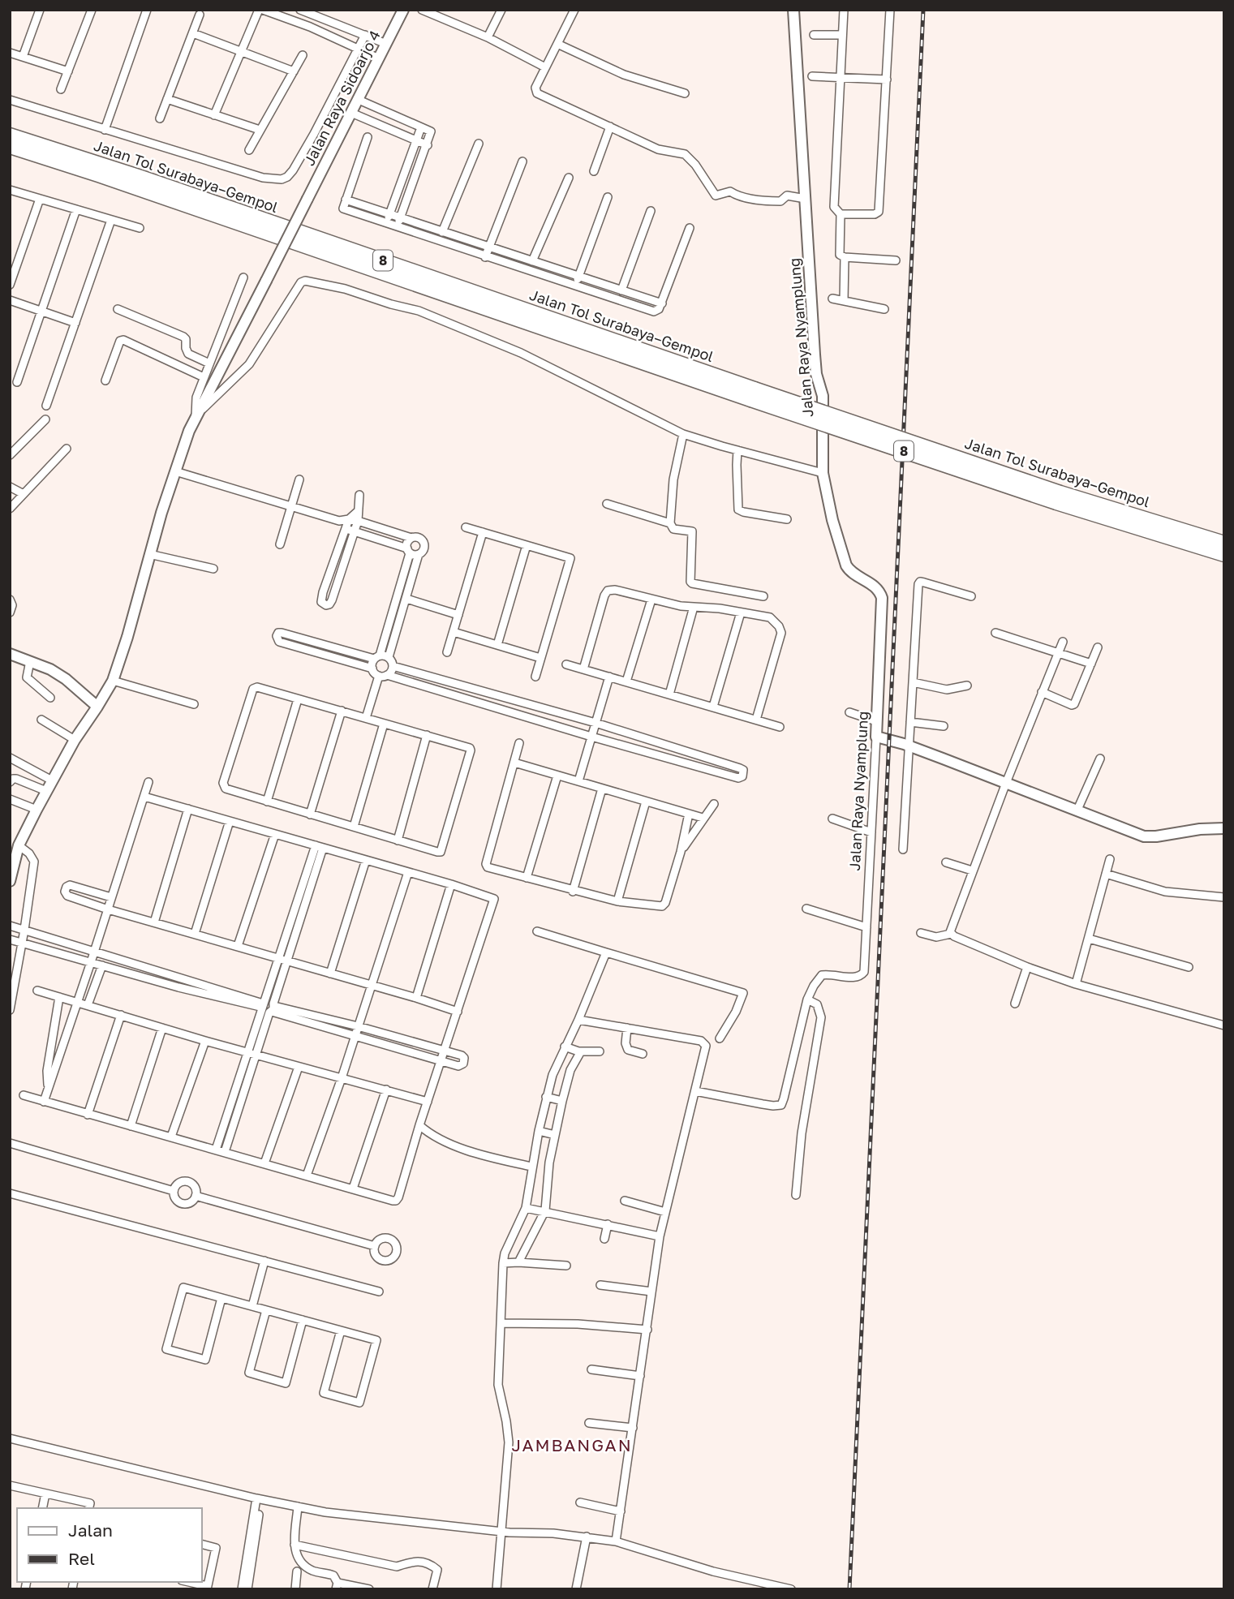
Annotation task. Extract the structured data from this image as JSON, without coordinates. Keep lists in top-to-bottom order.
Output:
{
  "streets": {
    "highway": ["Jalan Tol Surabaya–Gempol", "8"],
    "street": ["Jalan Raya Sidoarjo 4", "Jalan Raya Nyamplung"]
  },
  "districts": ["JAMBANGAN"],
  "legend": ["Jalan", "Rel"]
}
